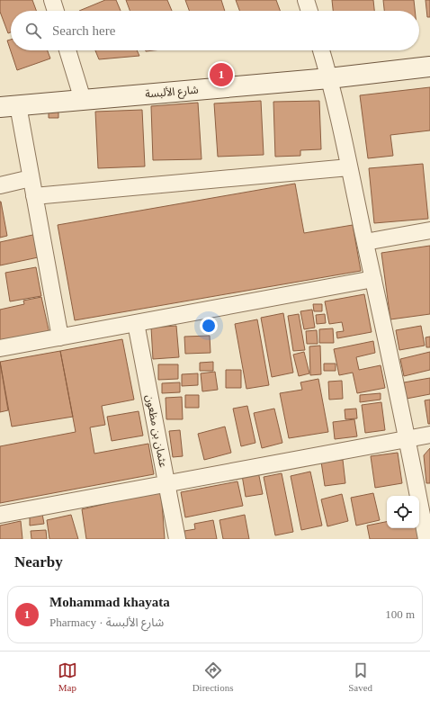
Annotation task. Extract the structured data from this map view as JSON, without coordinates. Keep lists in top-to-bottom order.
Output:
{
  "streets": {
    "main road": ["شارع الألبسة"],
    "street": ["عثمان بن مظعون"]
  },
  "page": {
    "search": "Search here",
    "pins": "1",
    "heading": "Nearby",
    "list": [
      {
        "mark": "1",
        "name": "Mohammad khayata",
        "note": "Pharmacy · شارع الألبسة",
        "value": "100 m"
      }
    ],
    "nav": ["Map", "Directions", "Saved"]
  }
}
